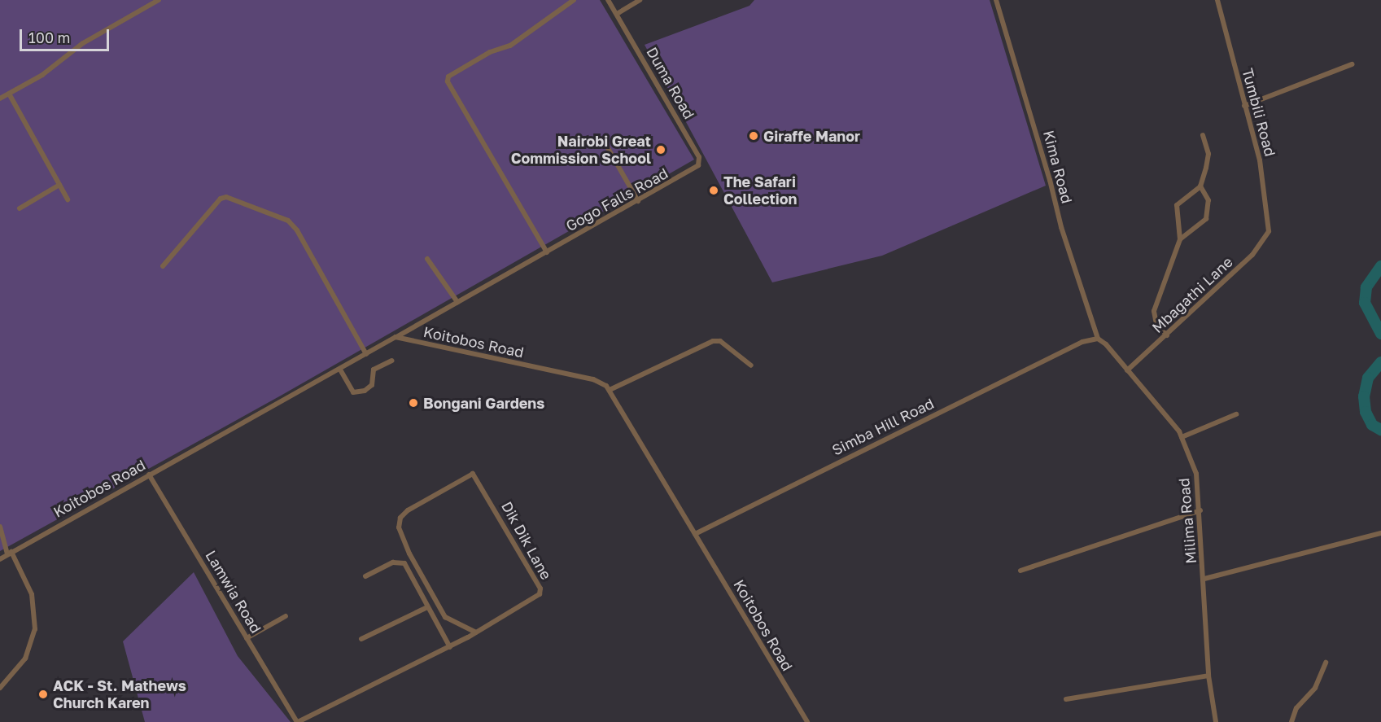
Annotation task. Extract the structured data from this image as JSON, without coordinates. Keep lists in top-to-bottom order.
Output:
{
  "streets": {
    "street": [
      "Duma Road",
      "Tumbili Road",
      "Kima Road",
      "Gogo Falls Road",
      "Mbagathi Lane",
      "Koitobos Road",
      "Simba Hill Road",
      "Milima Road",
      "Dik Dik Lane",
      "Lamwia Road"
    ]
  },
  "crossings": [
    ["Duma Road", "Gogo Falls Road"],
    ["Tumbili Road", "Mbagathi Lane"],
    ["Kima Road", "Simba Hill Road"],
    ["Kima Road", "Milima Road"],
    ["Gogo Falls Road", "Koitobos Road"],
    ["Mbagathi Lane", "Milima Road"],
    ["Koitobos Road", "Simba Hill Road"],
    ["Koitobos Road", "Lamwia Road"],
    ["Simba Hill Road", "Milima Road"],
    ["Dik Dik Lane", "Lamwia Road"]
  ],
  "places": [
    "Giraffe Manor",
    "Nairobi Great Commission School",
    "The Safari Collection",
    "Bongani Gardens",
    "ACK - St. Mathews Church Karen"
  ],
  "scale_bar": "100 m"
}
